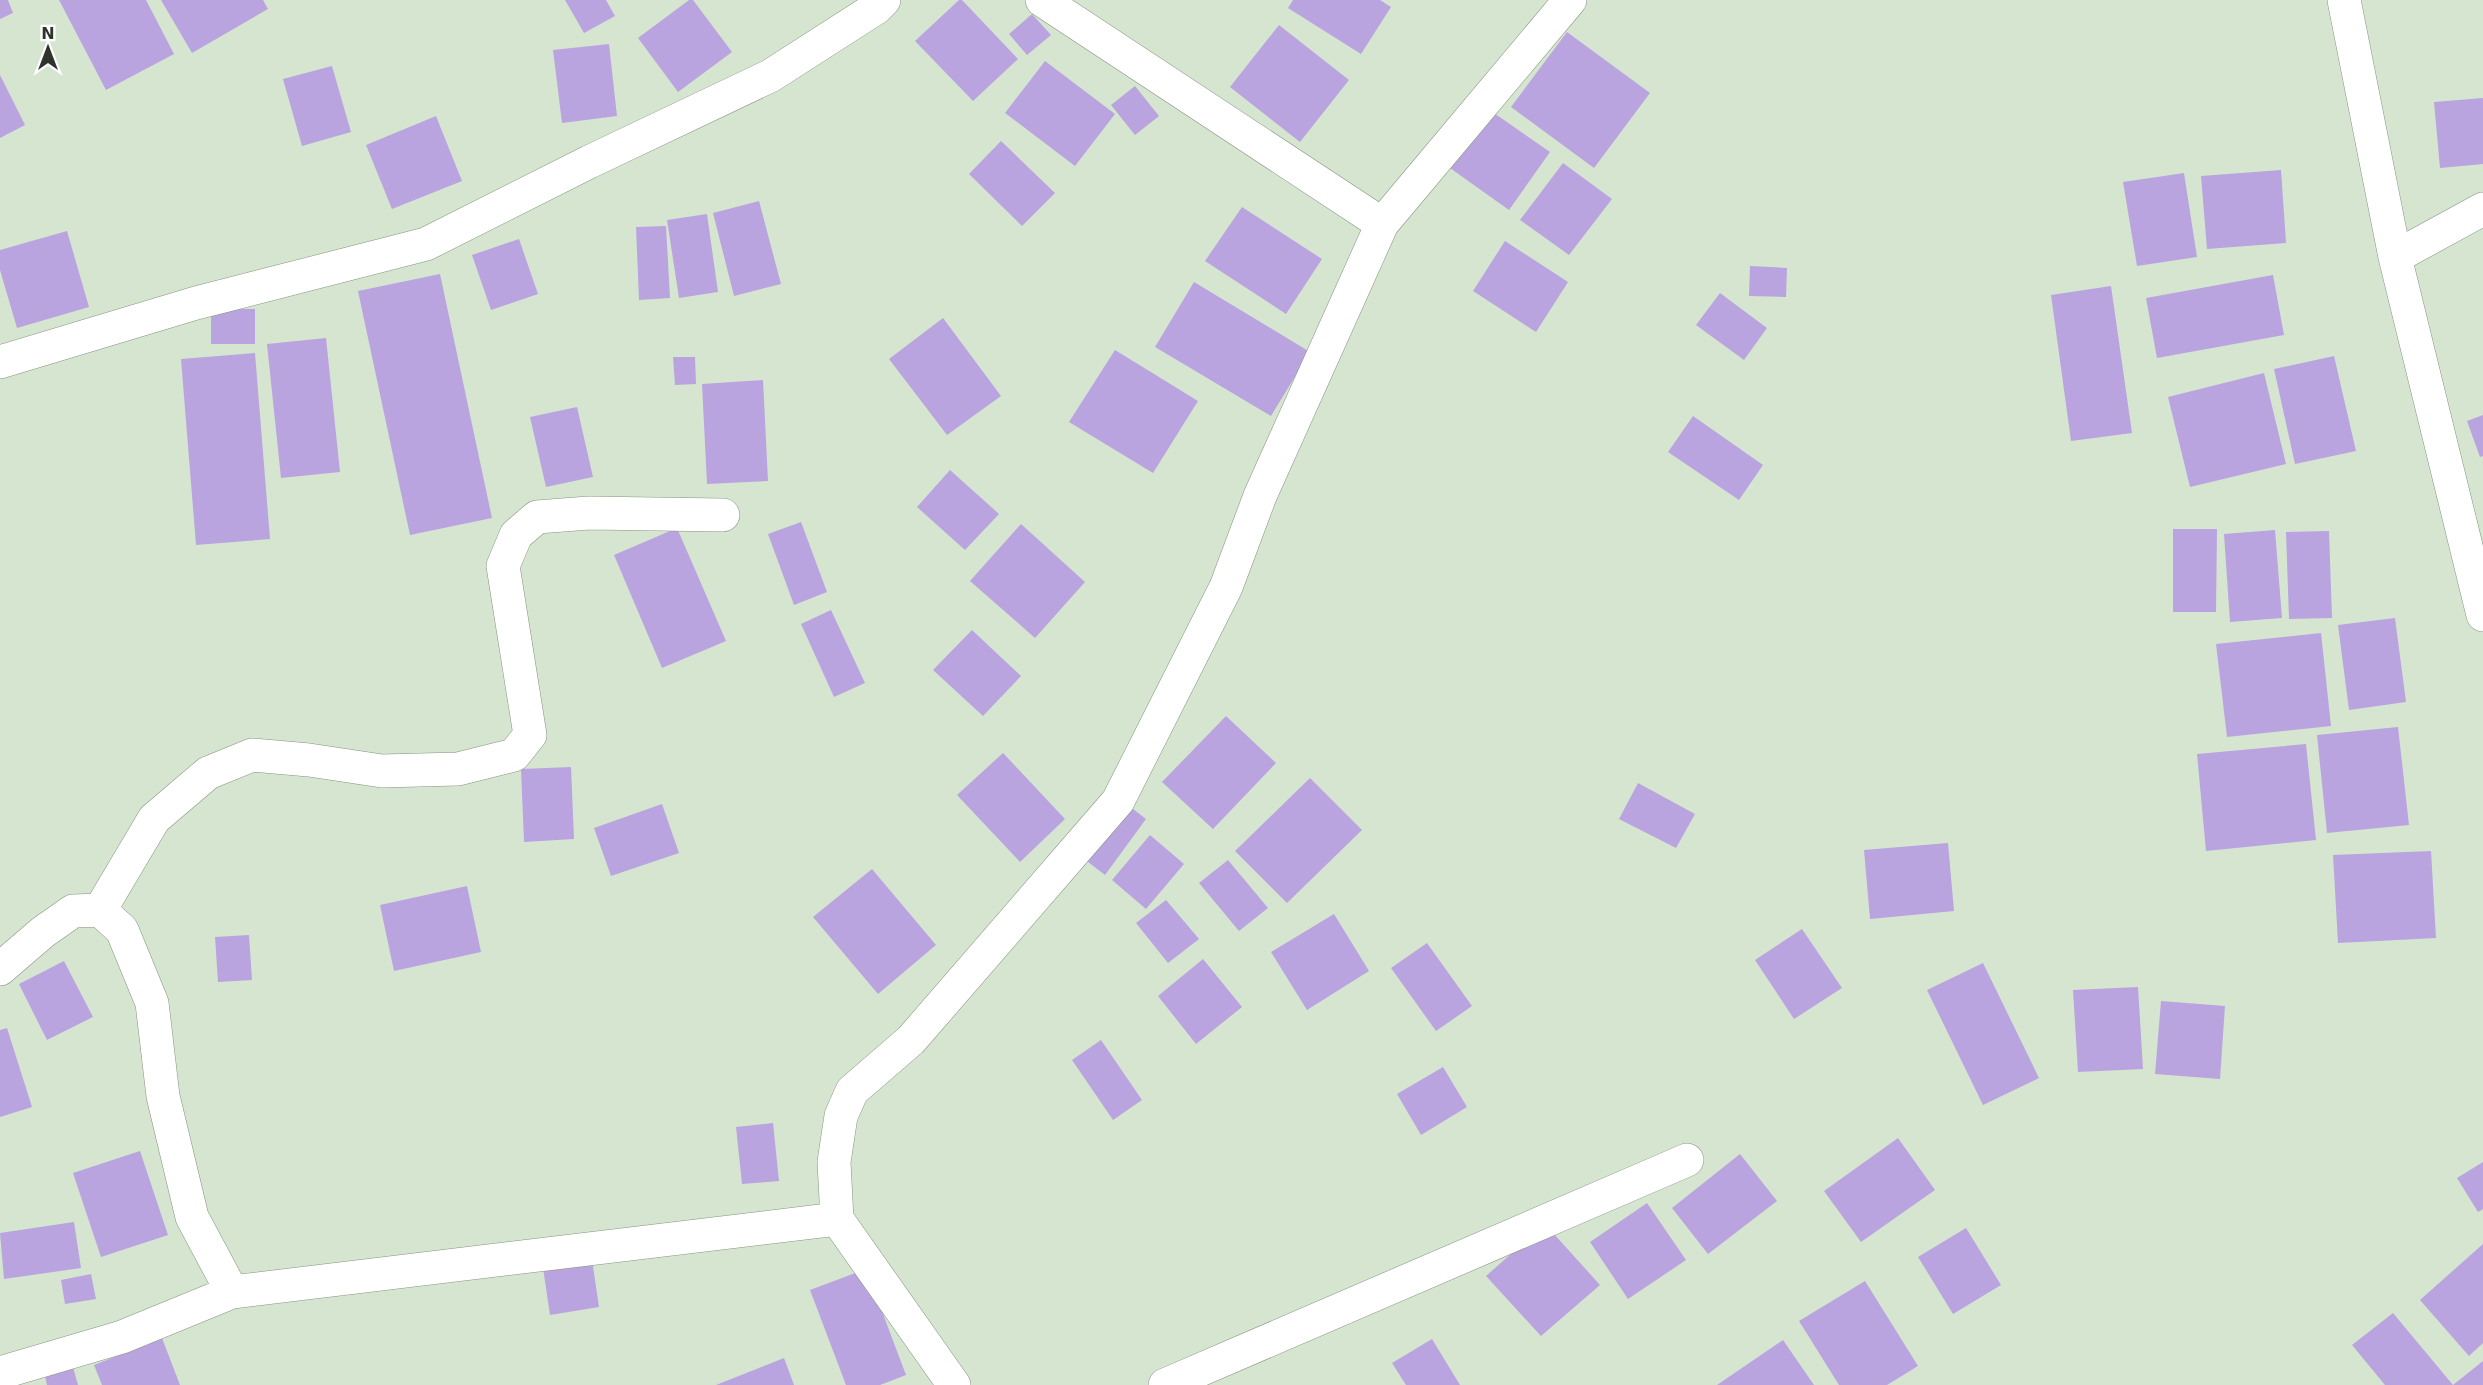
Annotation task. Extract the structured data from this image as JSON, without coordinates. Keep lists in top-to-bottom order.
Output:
{
  "north": "top"
}
